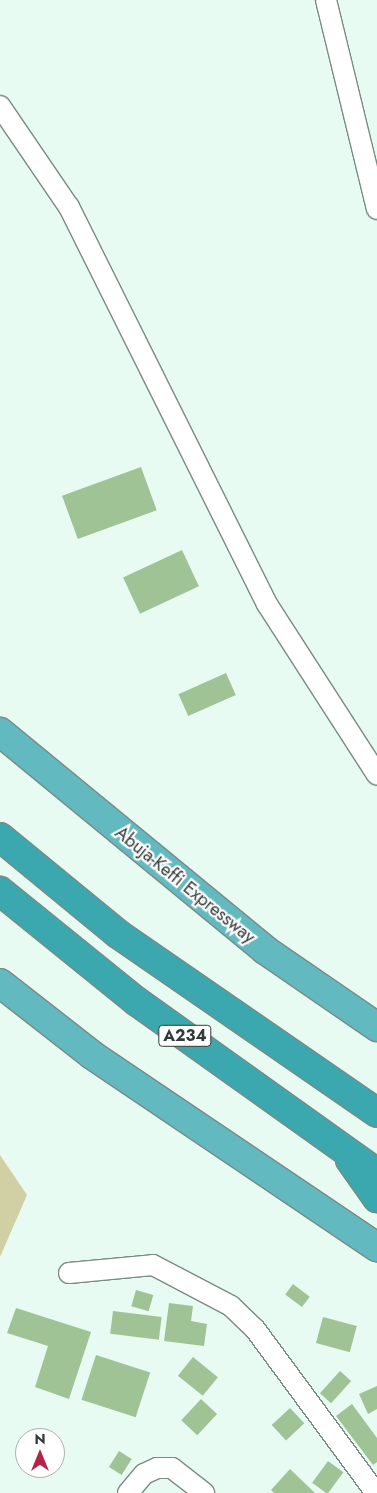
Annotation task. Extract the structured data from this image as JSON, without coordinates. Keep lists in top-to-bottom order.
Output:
{
  "streets": {
    "highway": ["Abuja-Keffi Expressway", "A234"]
  },
  "north": "top"
}
